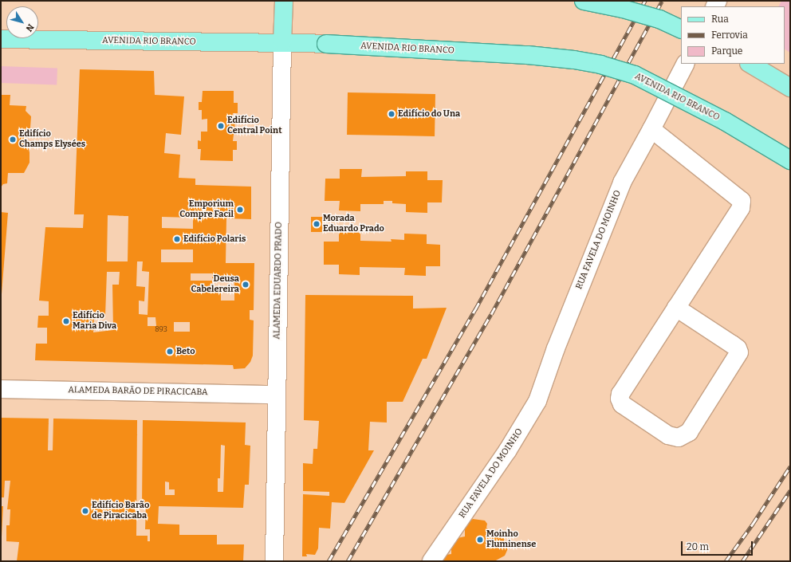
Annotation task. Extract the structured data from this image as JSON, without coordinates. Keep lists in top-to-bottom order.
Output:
{
  "streets": {
    "main road": ["AVENIDA RIO BRANCO", "ALAMEDA EDUARDO PRADO"],
    "street": ["RUA FAVELA DO MOINHO", "ALAMEDA BARÃO DE PIRACICABA"]
  },
  "crossings": [
    ["AVENIDA RIO BRANCO", "ALAMEDA EDUARDO PRADO"],
    ["ALAMEDA EDUARDO PRADO", "ALAMEDA BARÃO DE PIRACICABA"]
  ],
  "places": [
    "Edifício do Una",
    "Edifício Central Point",
    "Edifício Champs Elysées",
    "Emporium Compre Facil",
    "Morada Eduardo Prado",
    "Edifício Polaris",
    "Deusa Cabelereira",
    "Edifício Maria Diva",
    "Beto",
    "Edifício Barão de Piracicaba",
    "Moinho Fluminense"
  ],
  "house_numbers": ["893"],
  "legend": ["Rua", "Ferrovia", "Parque"],
  "scale_bar": "20 m",
  "north": "bottom right"
}
